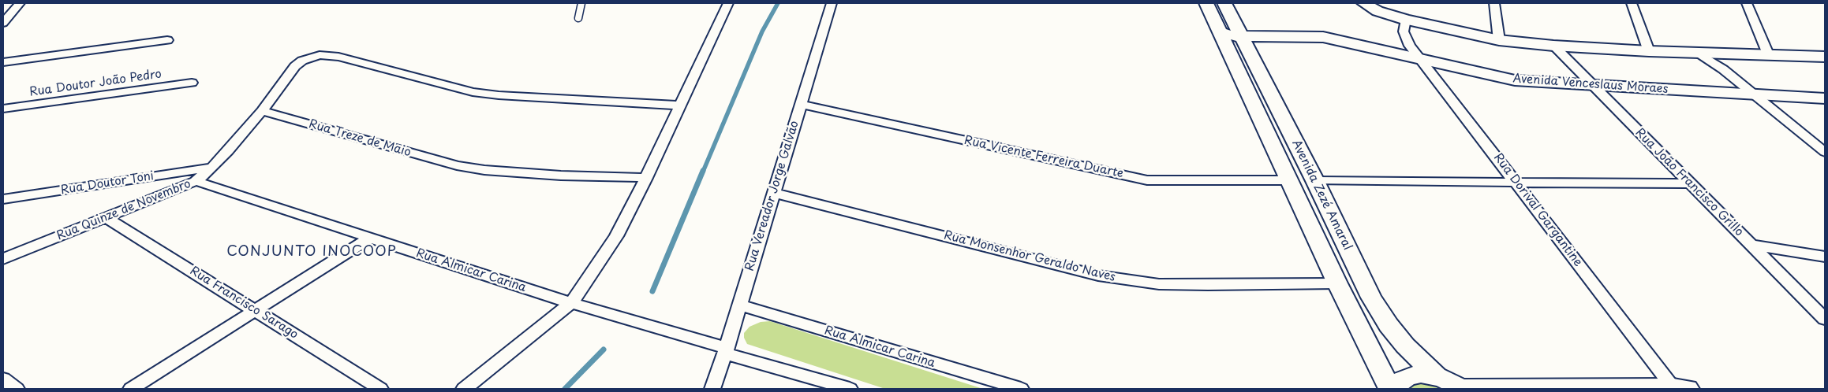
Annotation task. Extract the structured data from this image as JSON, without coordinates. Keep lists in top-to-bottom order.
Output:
{
  "streets": {
    "main road": ["Avenida Venceslaus Moraes", "Avenida Zezé Amaral"],
    "street": [
      "Rua Doutor João Pedro",
      "Rua Treze de Maio",
      "Rua Vicente Ferreira Duarte",
      "Rua João Francisco Grillo",
      "Rua Doutor Toni",
      "Rua Vereador Jorge Galvão",
      "Rua Quinze de Novembro",
      "Rua Dorival Gargantine",
      "Rua Monsenhor Geraldo Naves",
      "Rua Almicar Carina",
      "Rua Francisco Sarago"
    ]
  },
  "crossings": [
    ["Avenida Venceslaus Moraes", "Rua João Francisco Grillo"],
    ["Avenida Venceslaus Moraes", "Avenida Zezé Amaral"],
    ["Avenida Venceslaus Moraes", "Rua Dorival Gargantine"],
    ["Rua Treze de Maio", "Rua Quinze de Novembro"],
    ["Rua Vicente Ferreira Duarte", "Avenida Zezé Amaral"],
    ["Rua Vicente Ferreira Duarte", "Rua Vereador Jorge Galvão"],
    ["Rua Doutor Toni", "Rua Quinze de Novembro"],
    ["Avenida Zezé Amaral", "Rua Monsenhor Geraldo Naves"],
    ["Rua Vereador Jorge Galvão", "Rua Monsenhor Geraldo Naves"],
    ["Rua Vereador Jorge Galvão", "Rua Almicar Carina"],
    ["Rua Quinze de Novembro", "Rua Almicar Carina"],
    ["Rua Quinze de Novembro", "Rua Francisco Sarago"]
  ],
  "districts": ["CONJUNTO INOCOOP"]
}
